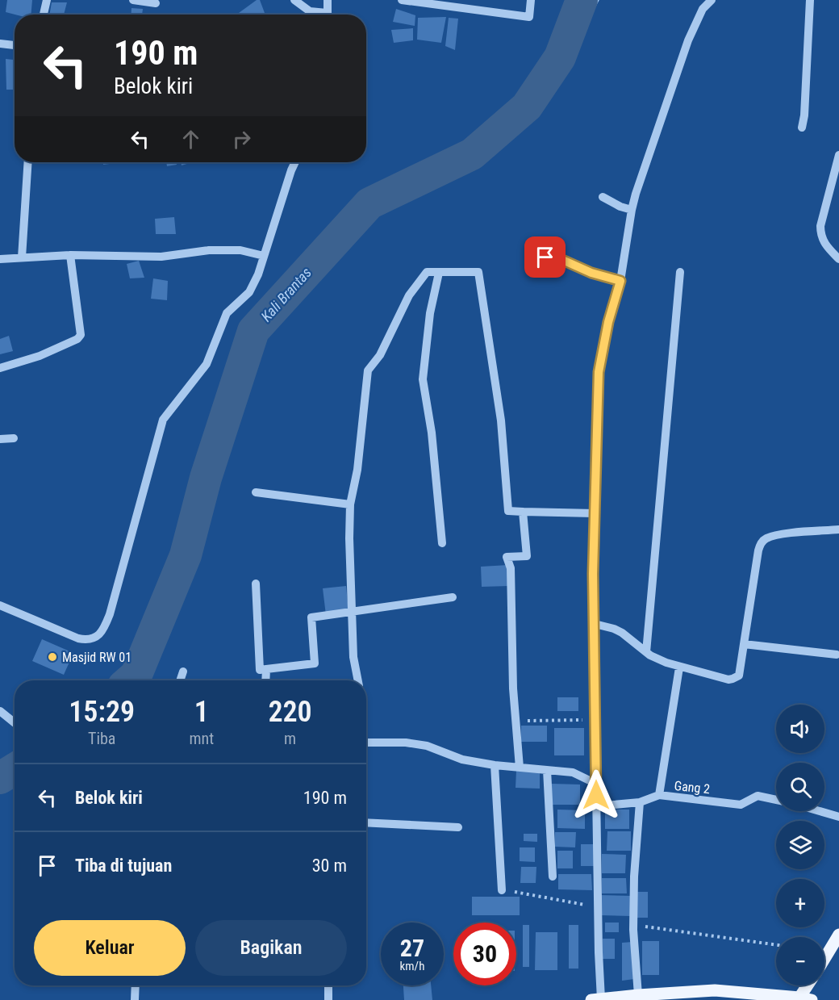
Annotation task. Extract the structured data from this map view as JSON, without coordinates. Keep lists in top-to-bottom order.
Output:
{
  "streets": {
    "street": ["Gang 2"]
  },
  "water": ["Kali Brantas"],
  "places": ["Masjid RW 01"],
  "page": {
    "turn": ["190 m", "Belok kiri"],
    "eta": [
      "15:29",
      "Tiba",
      "1",
      "mnt",
      "220",
      "m"
    ],
    "map_buttons": ["+", "−"],
    "list": [
      {
        "name": "Belok kiri",
        "value": "190 m"
      },
      {
        "name": "Tiba di tujuan",
        "value": "30 m"
      }
    ],
    "buttons": ["Keluar", "Bagikan"],
    "speed": "27 km/h",
    "limit": "30"
  }
}
